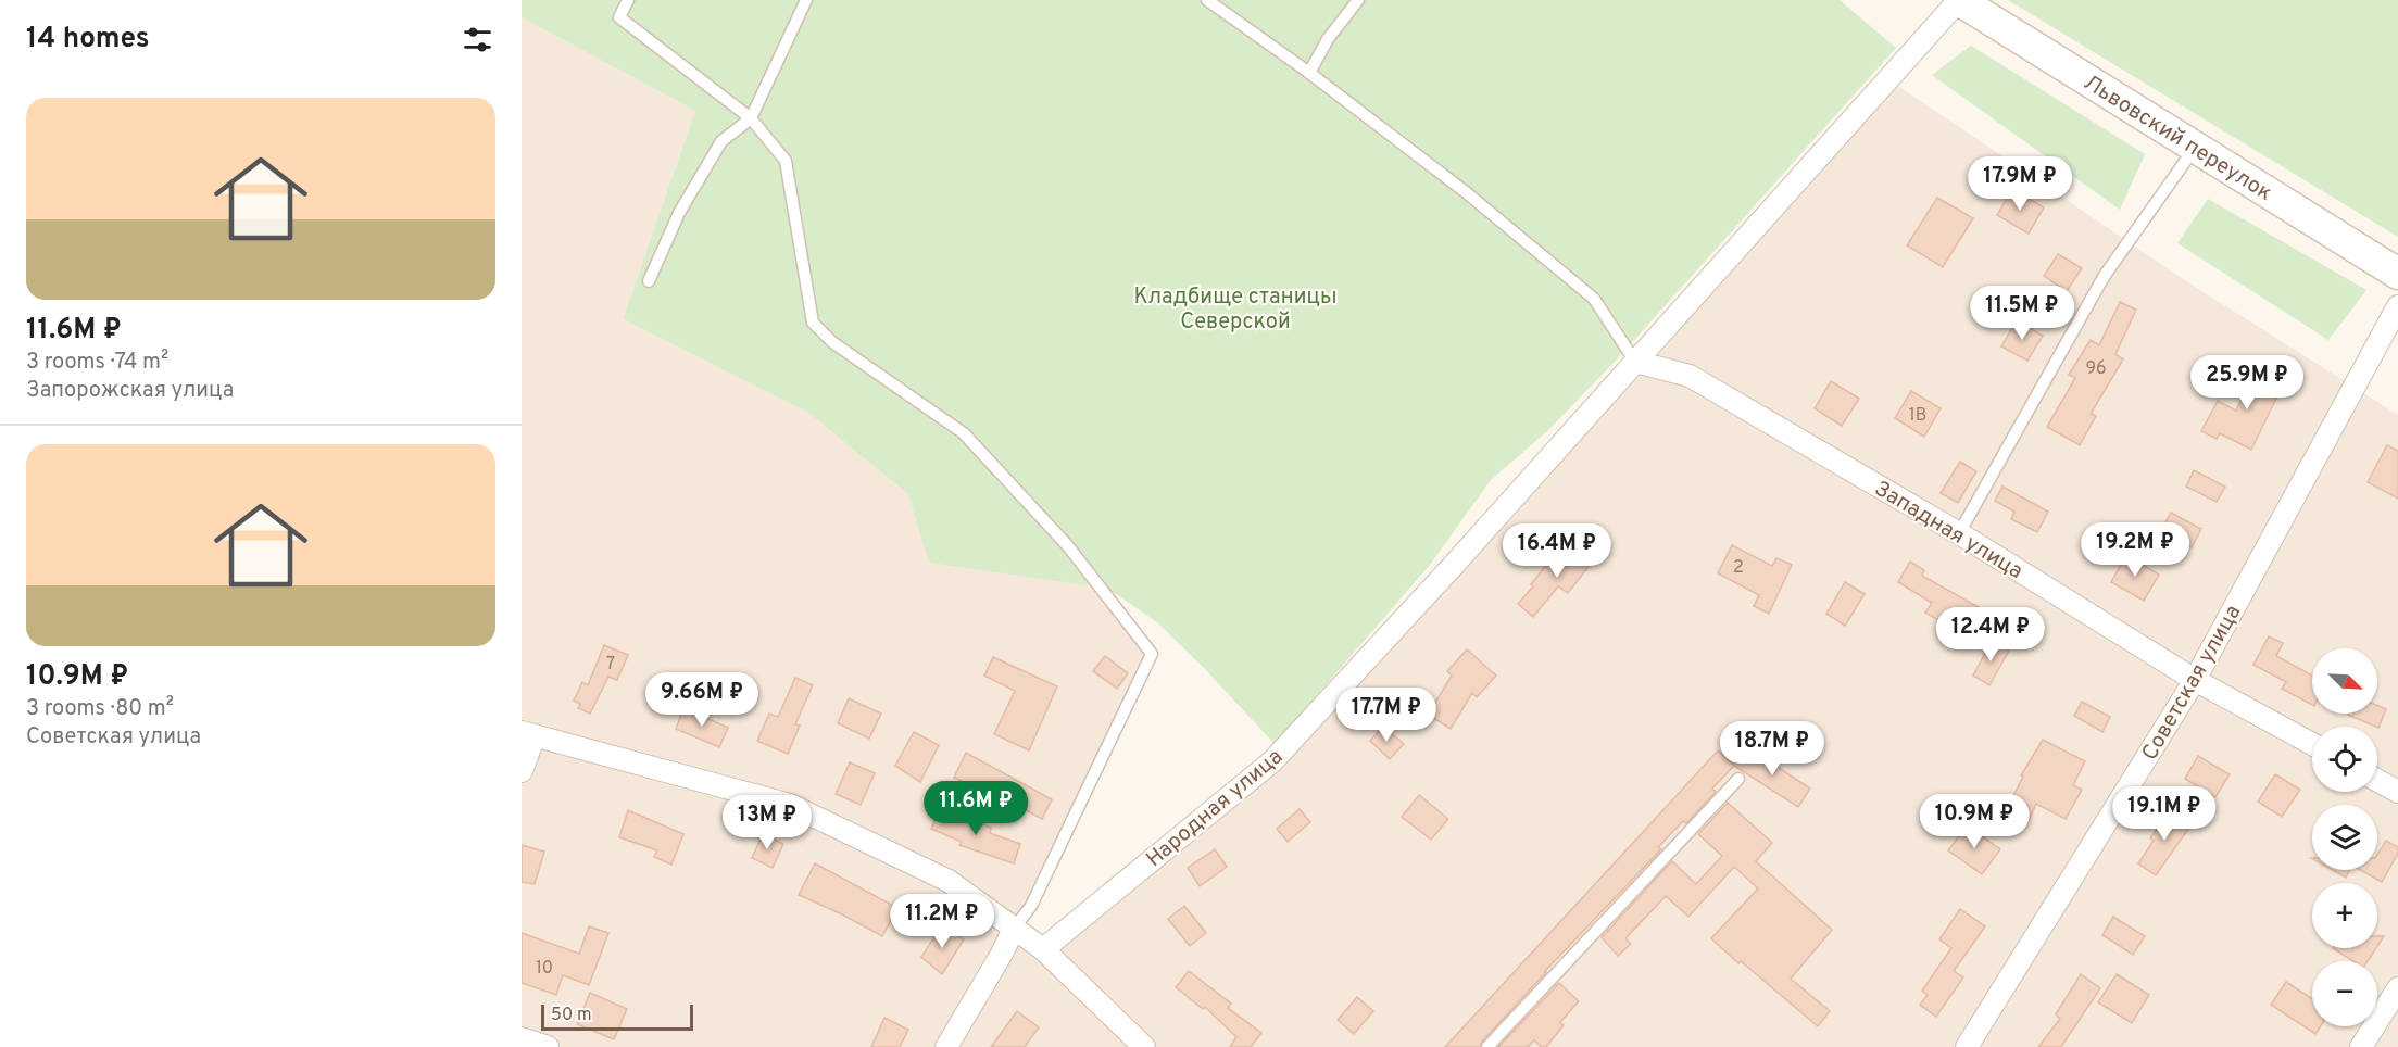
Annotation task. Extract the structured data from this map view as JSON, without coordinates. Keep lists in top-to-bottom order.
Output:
{
  "streets": {
    "main road": ["Львовский переулок"],
    "street": ["Западная улица", "Советская улица", "Народная улица"]
  },
  "crossings": [
    ["Львовский переулок", "Народная улица"],
    ["Западная улица", "Советская улица"],
    ["Западная улица", "Народная улица"]
  ],
  "parks": ["Кладбище станицы Северской"],
  "house_numbers": [
    "96",
    "1В",
    "2",
    "7",
    "10"
  ],
  "scale_bar": "50 m",
  "north": "bottom right",
  "page": {
    "heading": "14 homes",
    "list": [
      {
        "name": "11.6M ₽",
        "note": "3 rooms · 74 m² · Запорожская улица"
      },
      {
        "name": "10.9M ₽",
        "note": "3 rooms · 80 m² · Советская улица"
      }
    ],
    "price": [
      "17.9M ₽",
      "11.5M ₽",
      "25.9M ₽",
      "19.2M ₽",
      "16.4M ₽",
      "12.4M ₽",
      "9.66M ₽",
      "17.7M ₽",
      "18.7M ₽",
      "11.6M ₽",
      "19.1M ₽",
      "10.9M ₽",
      "13M ₽",
      "11.2M ₽"
    ],
    "map_buttons": ["+", "−"],
    "scale": "50 m"
  }
}
